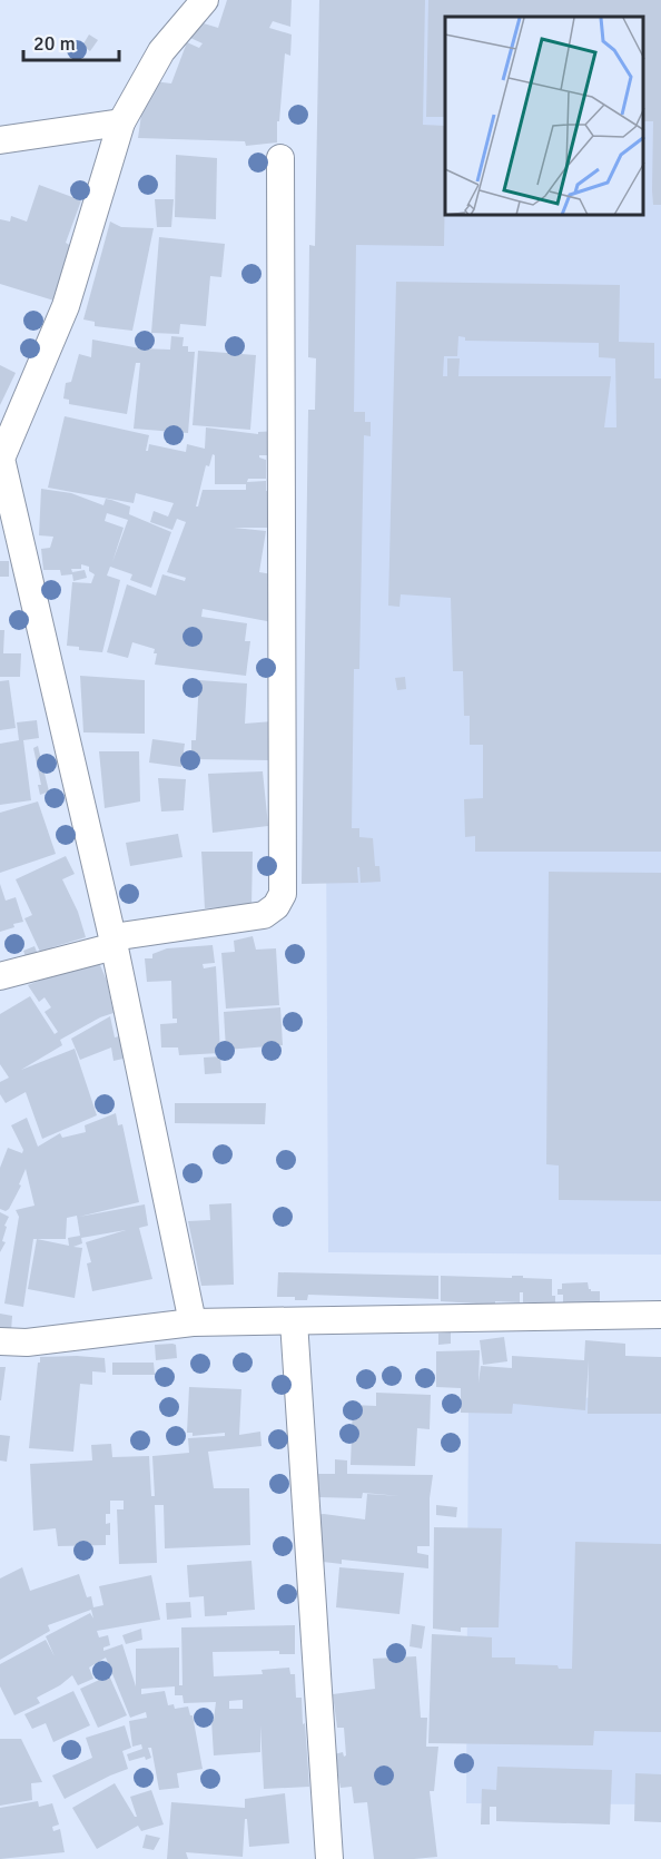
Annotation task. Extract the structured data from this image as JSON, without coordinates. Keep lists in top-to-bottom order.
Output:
{
  "scale_bar": "20 m"
}
